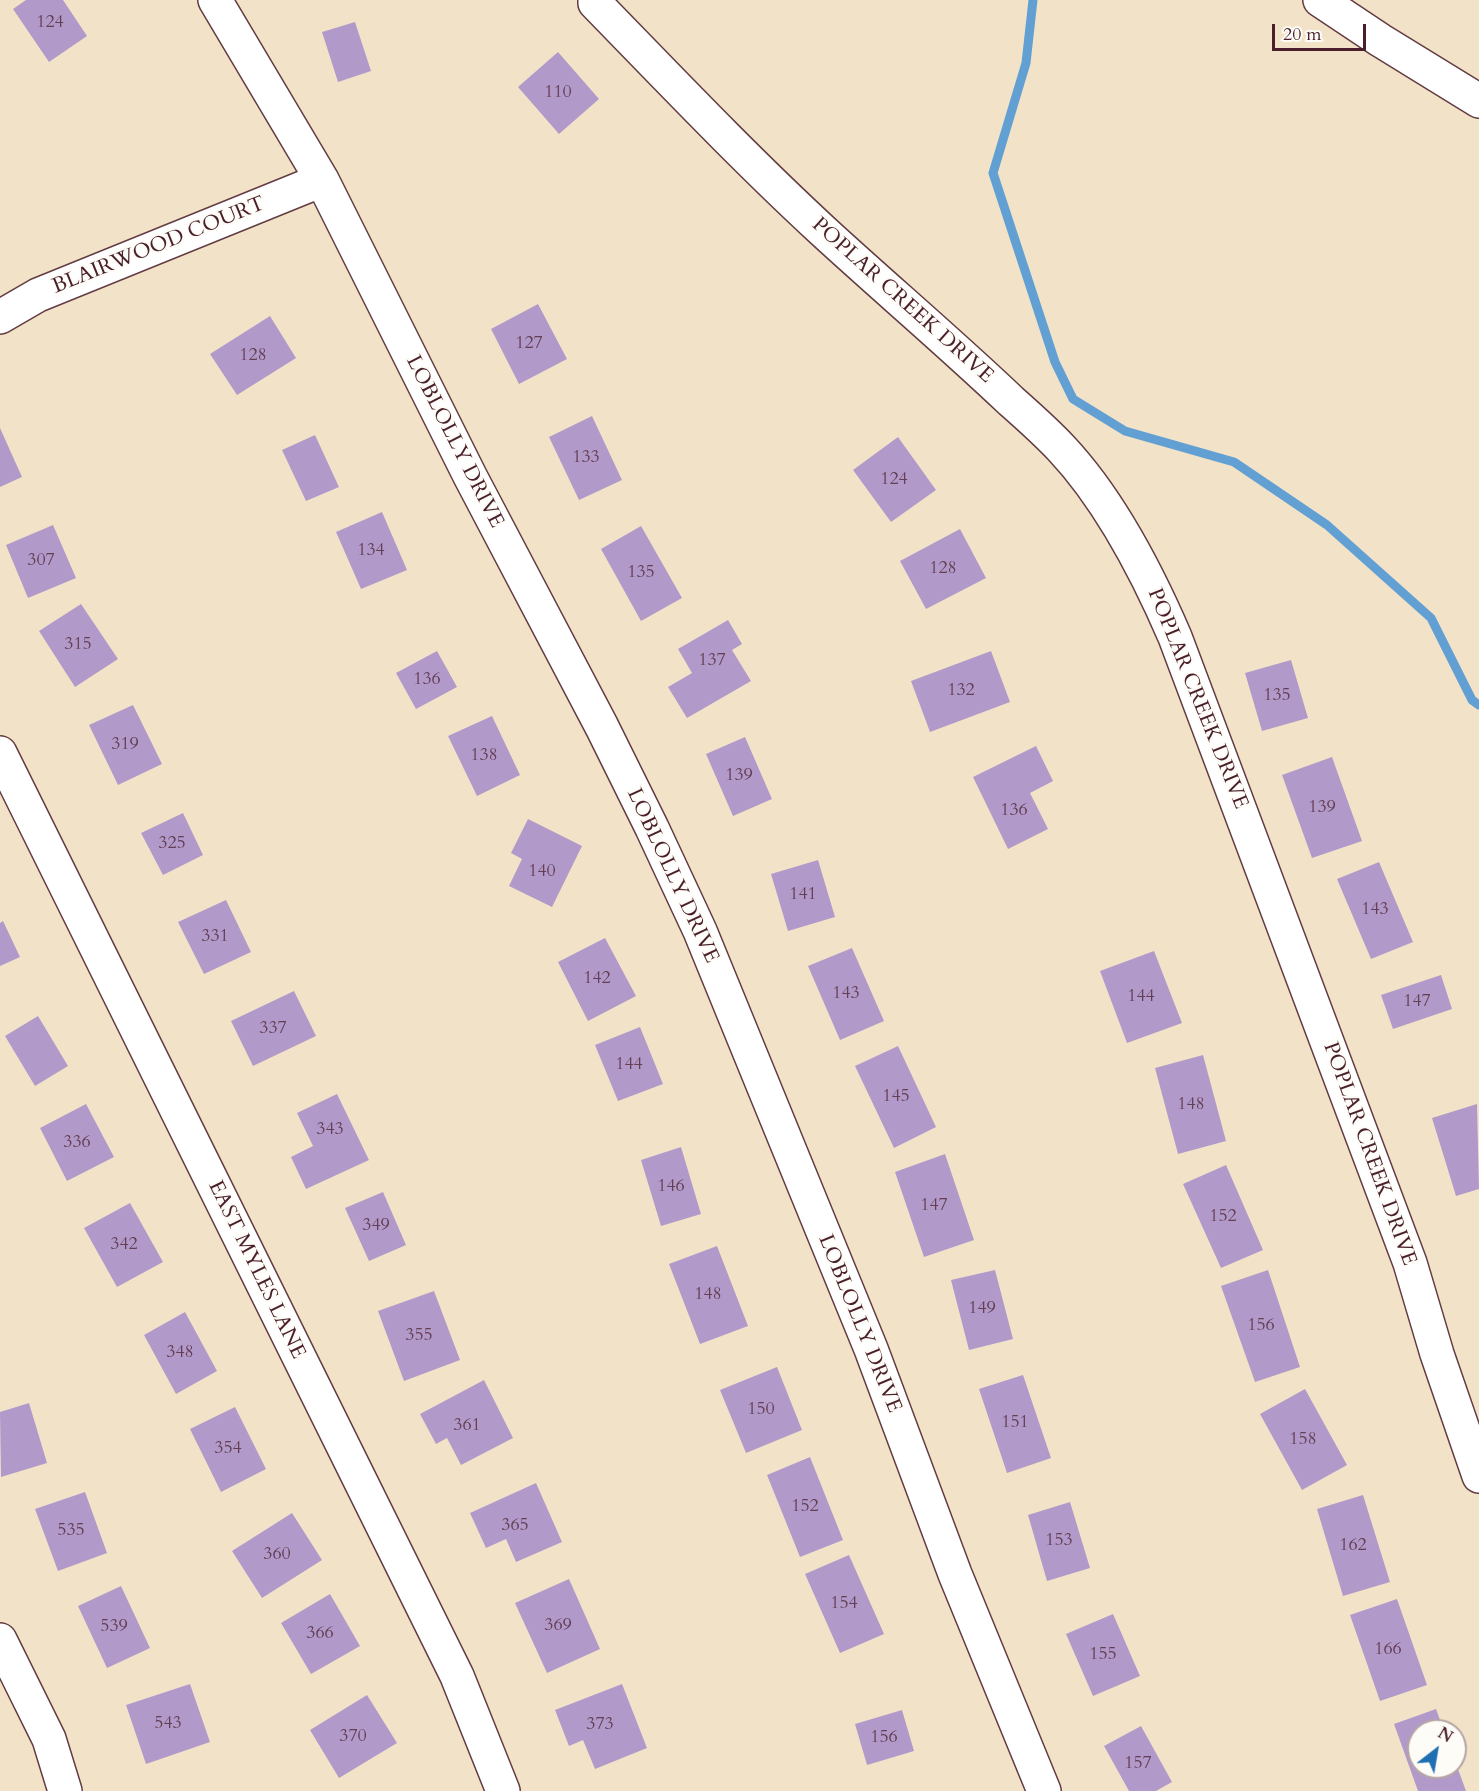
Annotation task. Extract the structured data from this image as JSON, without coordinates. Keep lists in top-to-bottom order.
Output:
{
  "streets": {
    "street": [
      "BLAIRWOOD COURT",
      "POPLAR CREEK DRIVE",
      "LOBLOLLY DRIVE",
      "EAST MYLES LANE"
    ]
  },
  "crossings": [
    ["BLAIRWOOD COURT", "LOBLOLLY DRIVE"]
  ],
  "house_numbers": [
    "124",
    "110",
    "127",
    "128",
    "133",
    "124",
    "134",
    "307",
    "128",
    "135",
    "315",
    "137",
    "136",
    "132",
    "135",
    "319",
    "138",
    "139",
    "139",
    "136",
    "325",
    "140",
    "141",
    "143",
    "331",
    "142",
    "143",
    "144",
    "147",
    "337",
    "144",
    "145",
    "148",
    "343",
    "336",
    "146",
    "147",
    "152",
    "349",
    "342",
    "148",
    "149",
    "156",
    "355",
    "348",
    "150",
    "151",
    "361",
    "158",
    "354",
    "152",
    "365",
    "535",
    "153",
    "162",
    "360",
    "154",
    "369",
    "539",
    "366",
    "166",
    "155",
    "543",
    "373",
    "370",
    "156",
    "157"
  ],
  "scale_bar": "20 m",
  "north": "top right"
}
